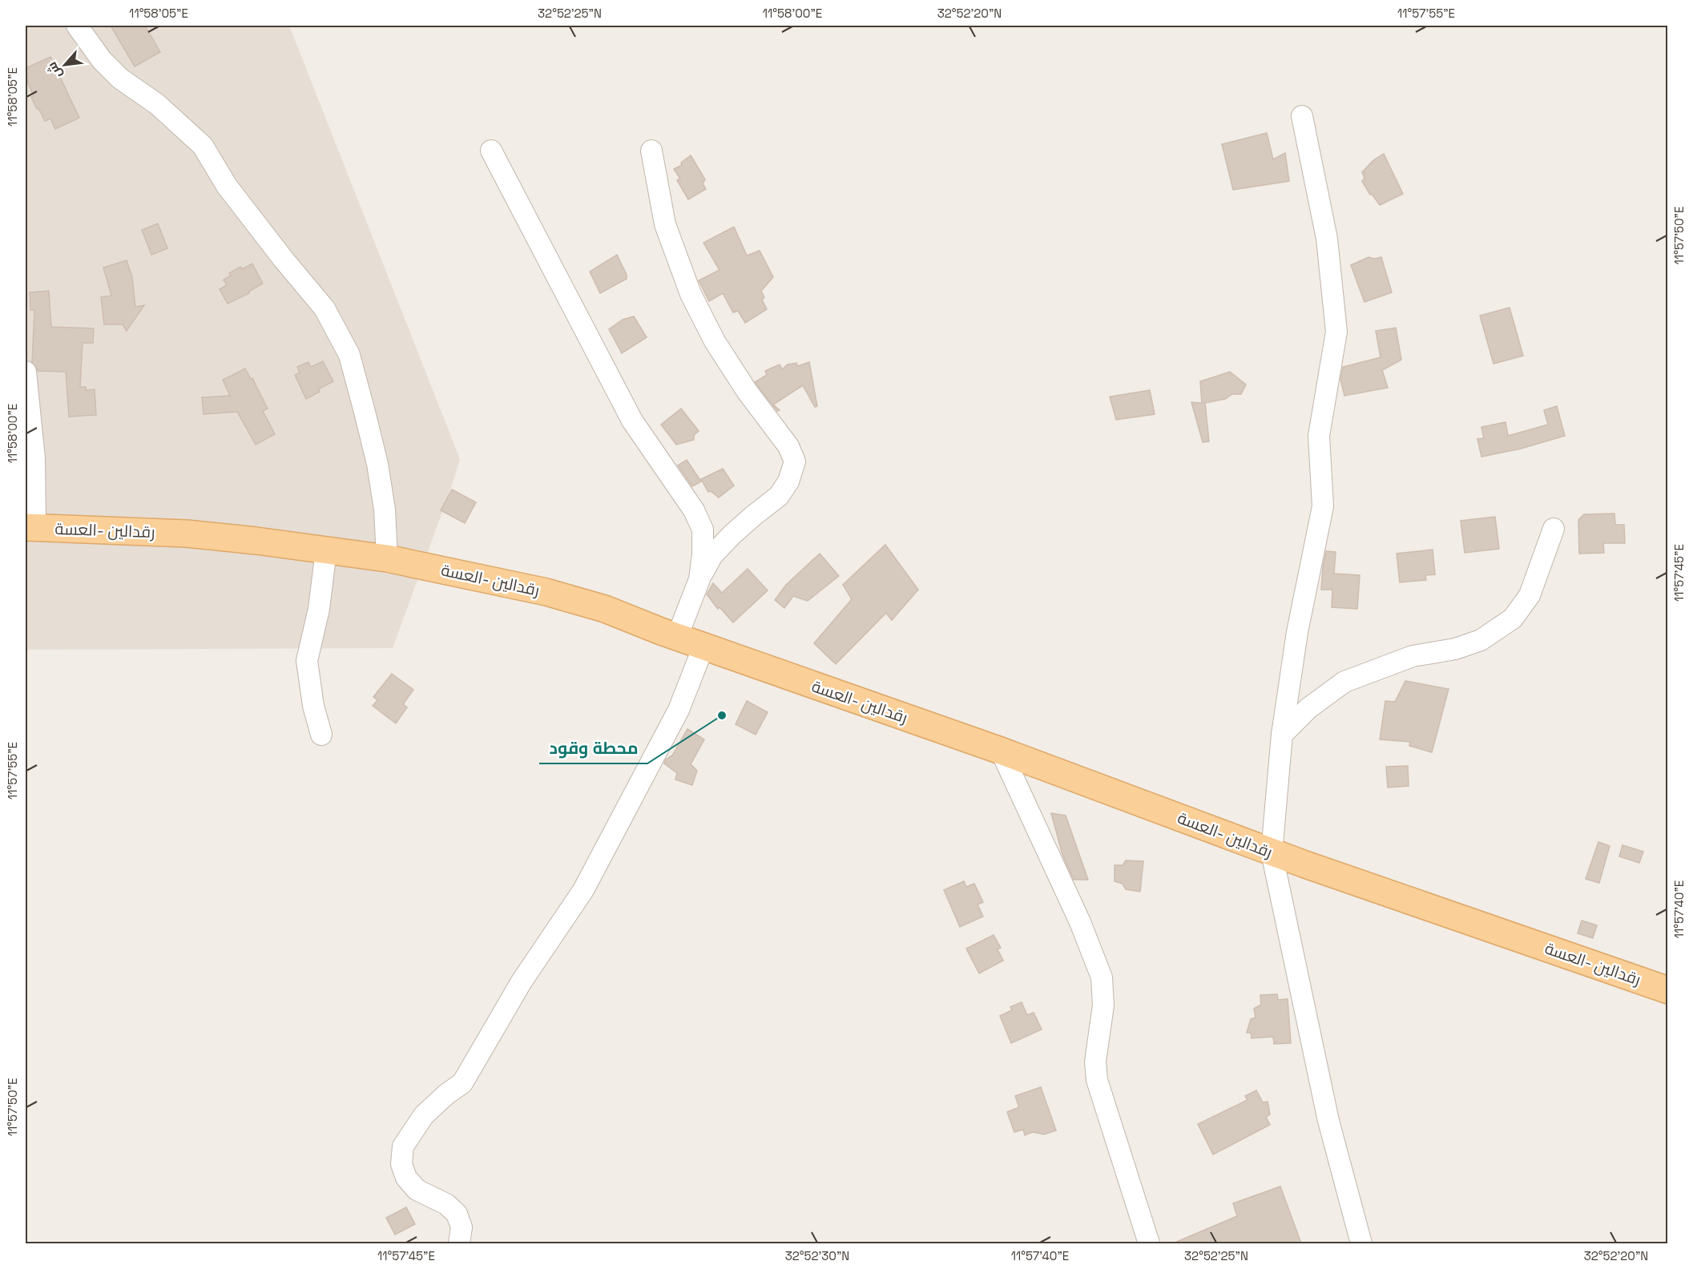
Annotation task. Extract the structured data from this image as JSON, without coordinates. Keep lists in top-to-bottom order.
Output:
{
  "streets": {
    "main road": ["رقدالين -العسة"]
  },
  "places": ["محطة وقود"],
  "north": "bottom left",
  "coordinates": [
    "11°58'05\"E",
    "32°52'25\"N",
    "11°58'00\"E",
    "32°52'20\"N",
    "11°57'55\"E",
    "11°57'50\"E",
    "11°57'45\"E",
    "11°57'40\"E",
    "32°52'30\"N"
  ]
}
